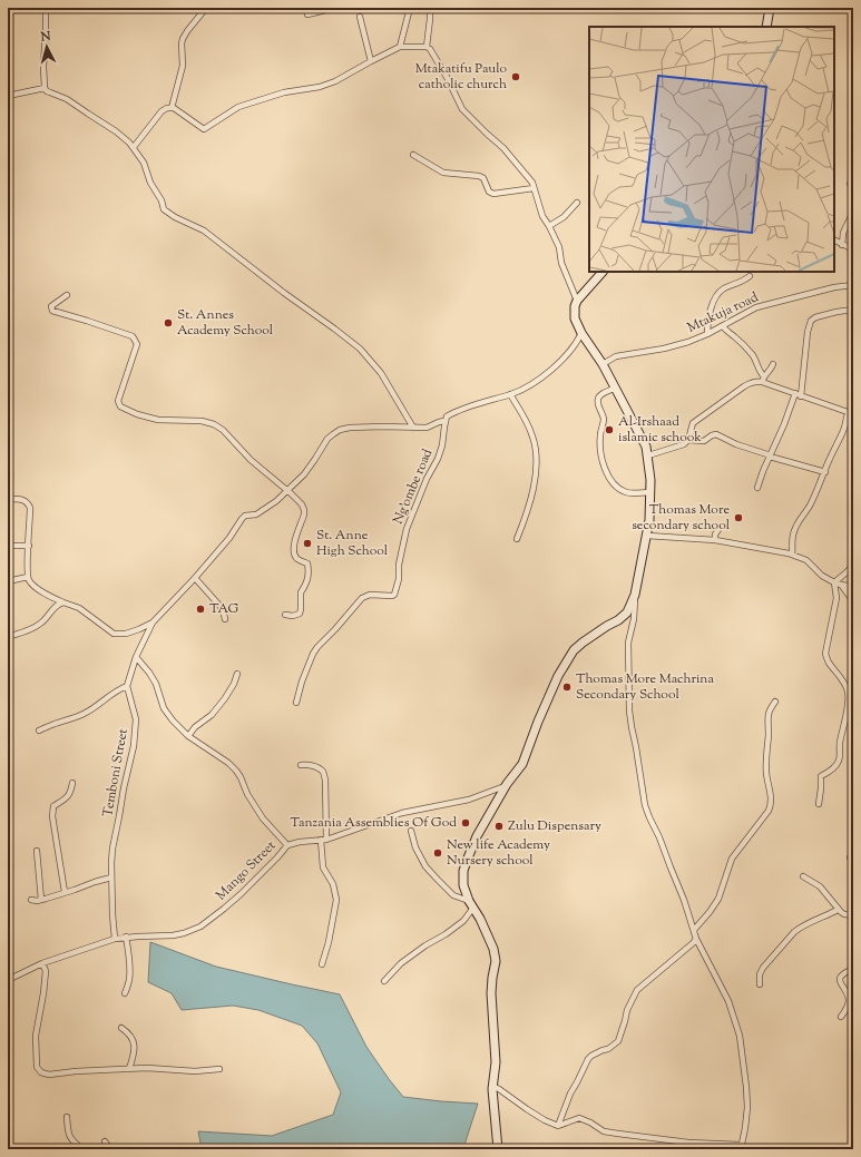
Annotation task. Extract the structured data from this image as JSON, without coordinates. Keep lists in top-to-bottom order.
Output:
{
  "streets": {
    "street": [
      "Mtakuja road",
      "Ng'ombe road",
      "Temboni Street",
      "Mango Street"
    ]
  },
  "crossings": [
    ["Temboni Street", "Mango Street"]
  ],
  "places": [
    "Mtakatifu Paulo catholic church",
    "St. Annes Academy School",
    "Al-Irshaad islamic schook",
    "Thomas More secondary school",
    "St. Anne High School",
    "TAG",
    "Thomas More Machrina Secondary School",
    "Tanzania Assemblies Of God",
    "Zulu Dispensary",
    "New life Academy Nursery school"
  ],
  "north": "top"
}
